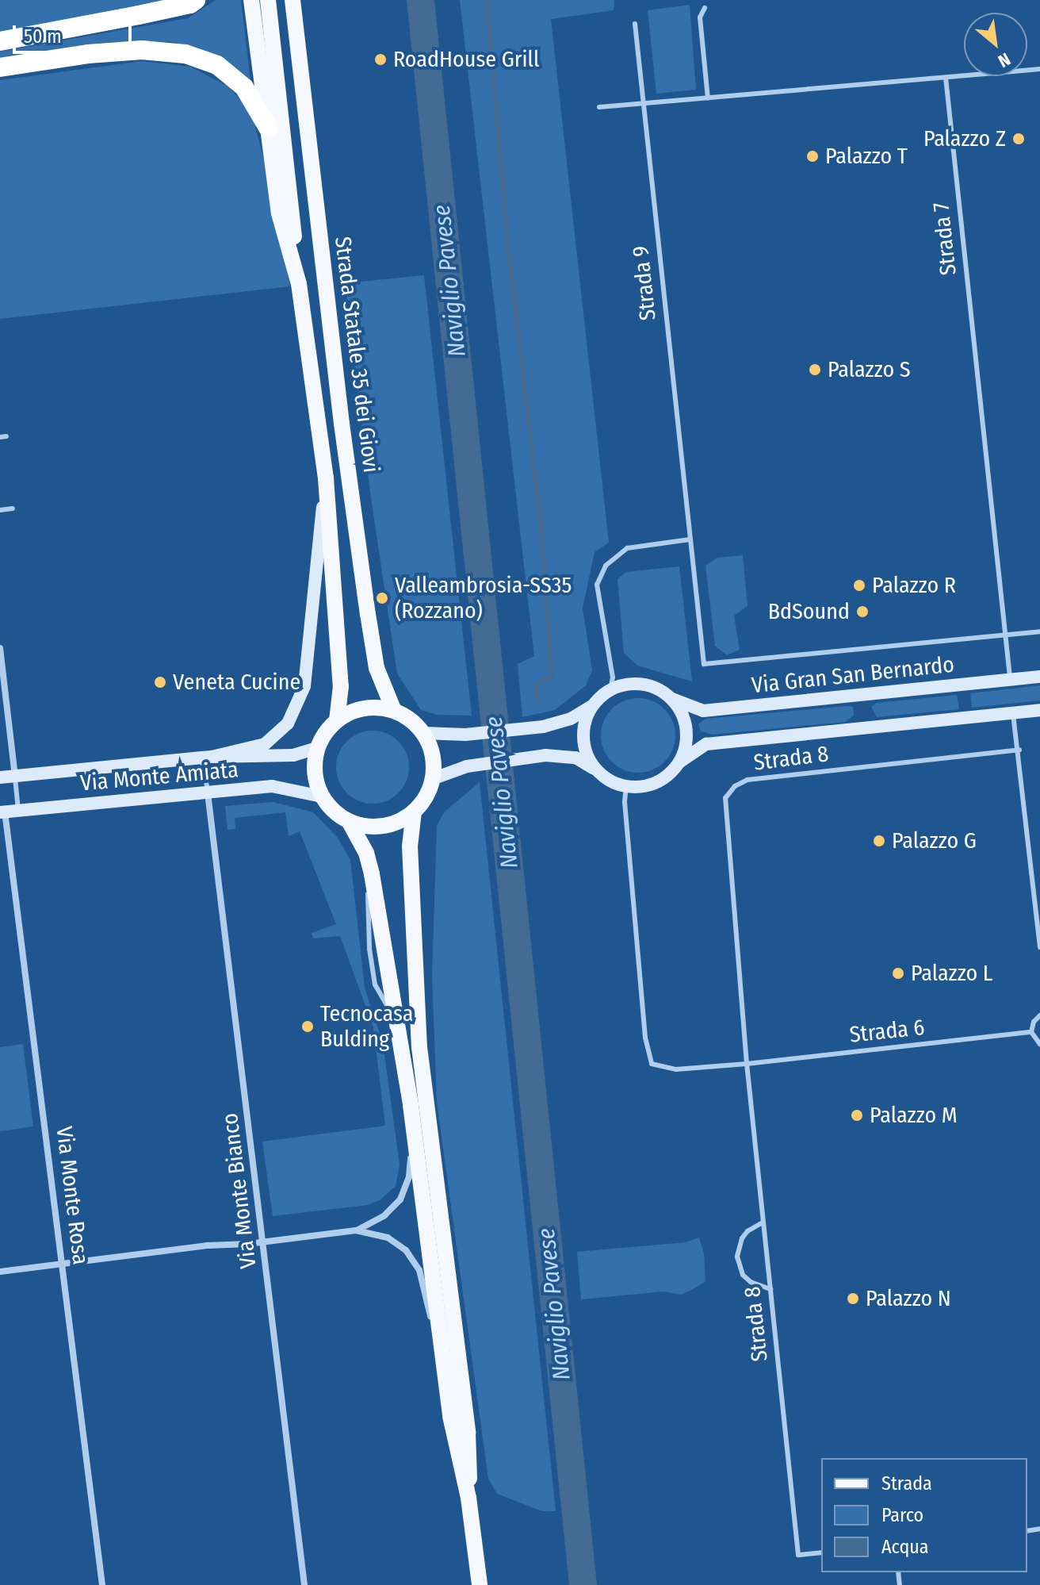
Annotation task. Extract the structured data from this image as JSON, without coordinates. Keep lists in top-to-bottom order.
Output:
{
  "streets": {
    "main road": ["Strada Statale 35 dei Giovi", "Via Gran San Bernardo", "Via Monte Amiata"],
    "street": ["Via Monte Bianco", "Via Monte Rosa"],
    "lane": [
      "Strada 7",
      "Strada 9",
      "Strada 8",
      "Strada 6"
    ]
  },
  "crossings": [
    ["Strada 7", "Strada 9"],
    ["Strada 7", "Via Gran San Bernardo"],
    ["Strada Statale 35 dei Giovi", "Via Monte Amiata"],
    ["Strada 8", "Strada 6"],
    ["Via Monte Amiata", "Via Monte Bianco"],
    ["Via Monte Amiata", "Via Monte Rosa"]
  ],
  "water": ["Naviglio Pavese"],
  "places": [
    "RoadHouse Grill",
    "Palazzo Z",
    "Palazzo T",
    "Palazzo S",
    "Palazzo R",
    "Valleambrosia-SS35 (Rozzano)",
    "BdSound",
    "Veneta Cucine",
    "Palazzo G",
    "Palazzo L",
    "Tecnocasa Bulding",
    "Palazzo M",
    "Palazzo N"
  ],
  "legend": ["Strada", "Parco", "Acqua"],
  "scale_bar": "50 m",
  "north": "bottom right"
}
